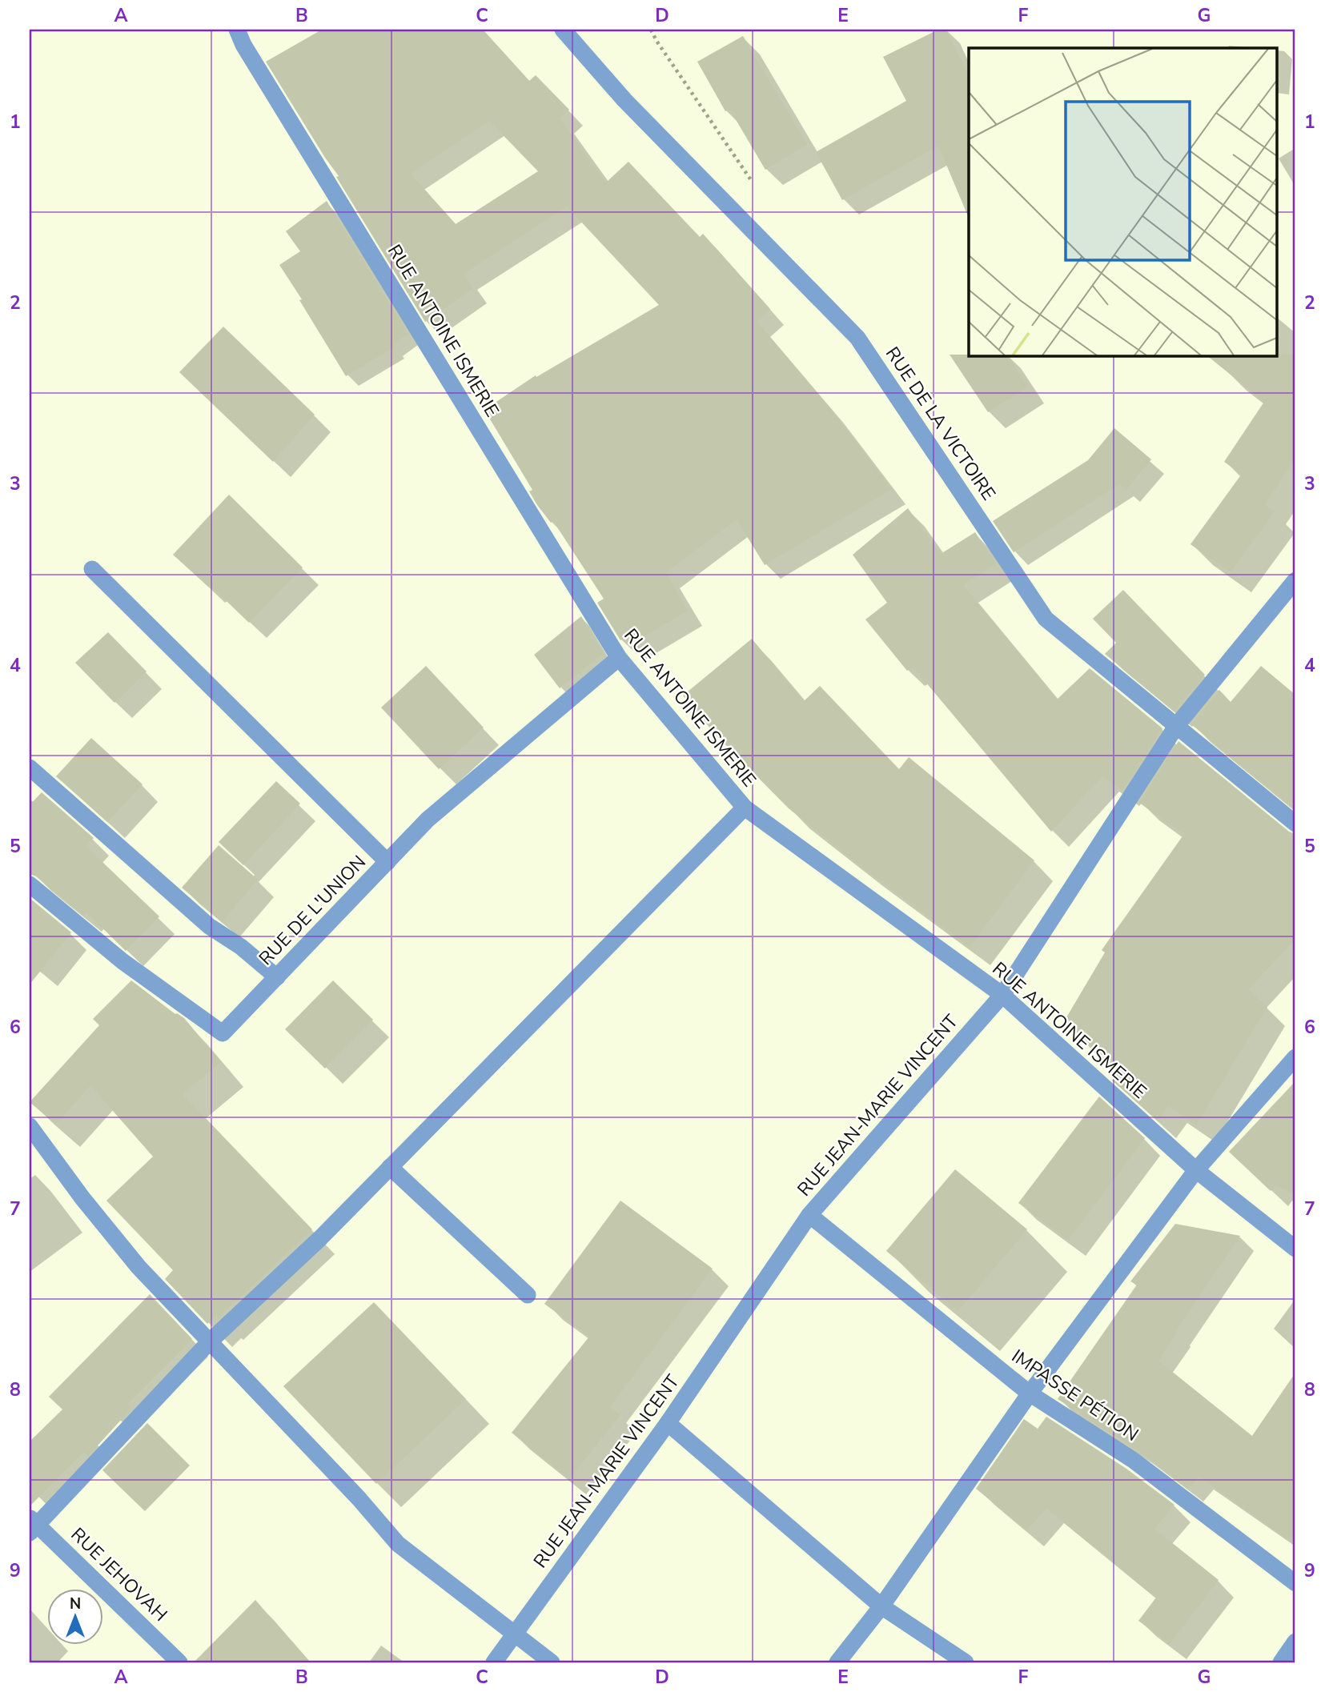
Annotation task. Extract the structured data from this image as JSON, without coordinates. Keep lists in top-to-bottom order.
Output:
{
  "streets": {
    "street": [
      "RUE ANTOINE ISMERIE",
      "RUE DE LA VICTOIRE",
      "RUE DE L'UNION",
      "RUE JEAN-MARIE VINCENT",
      "IMPASSE PÉTION",
      "RUE JEHOVAH"
    ]
  },
  "crossings": [
    ["RUE ANTOINE ISMERIE", "RUE DE L'UNION"],
    ["RUE ANTOINE ISMERIE", "RUE JEAN-MARIE VINCENT"],
    ["RUE DE LA VICTOIRE", "RUE JEAN-MARIE VINCENT"],
    ["RUE JEAN-MARIE VINCENT", "IMPASSE PÉTION"]
  ],
  "north": "top",
  "grid": {
    "columns": [
      "A",
      "B",
      "C",
      "D",
      "E",
      "F",
      "G"
    ],
    "rows": [
      "1",
      "2",
      "3",
      "4",
      "5",
      "6",
      "7",
      "8",
      "9"
    ]
  }
}
